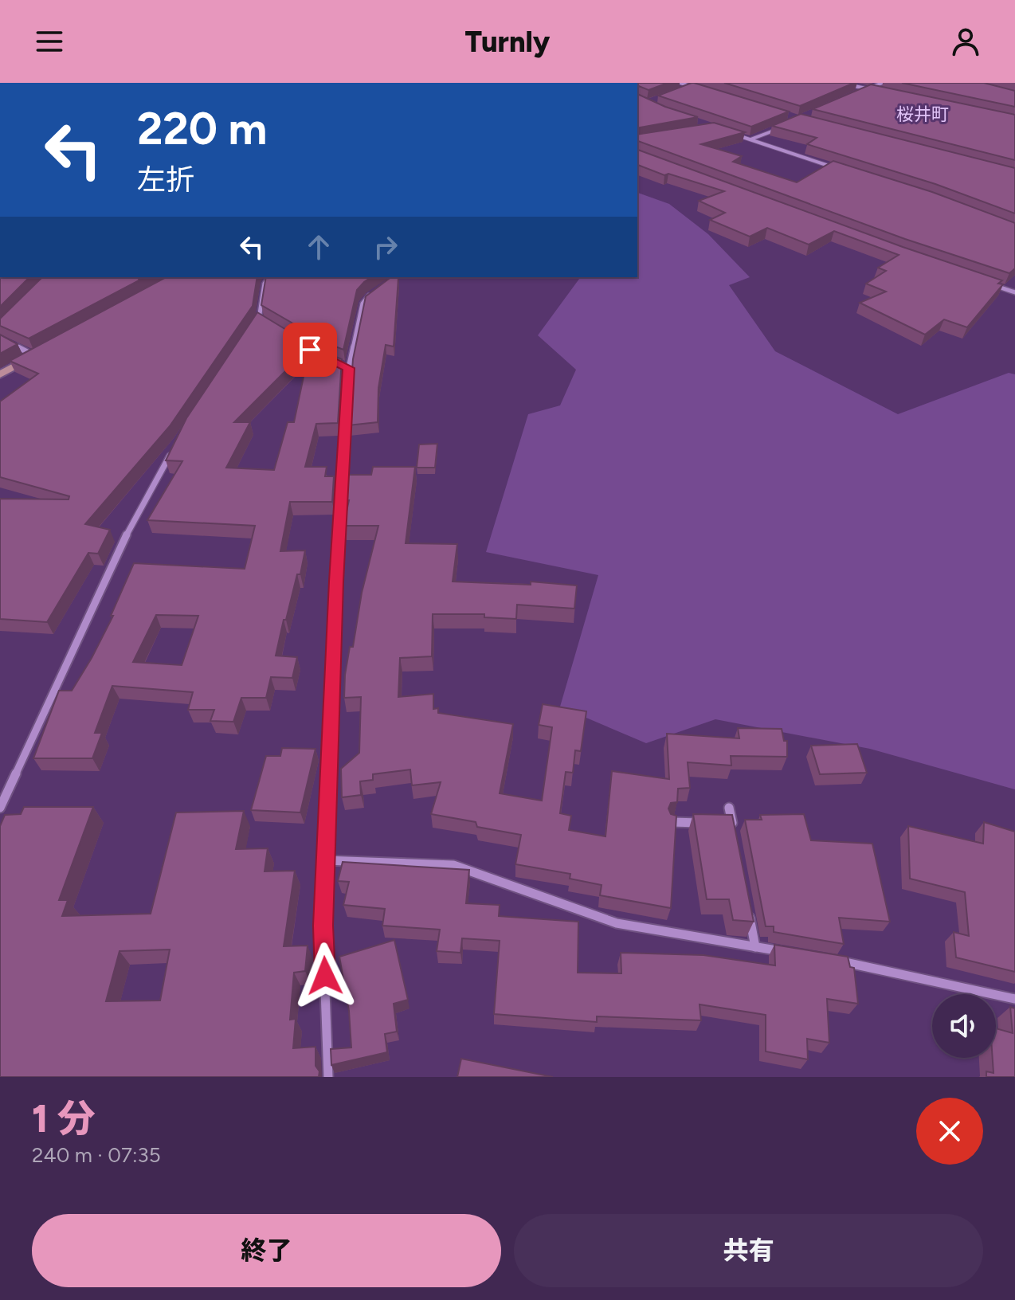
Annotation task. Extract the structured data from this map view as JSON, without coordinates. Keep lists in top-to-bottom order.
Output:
{
  "districts": ["桜井町"],
  "page": {
    "header": "Turnly",
    "turn": ["220 m", "左折"],
    "heading": ["1 分", "240 m · 07:35"],
    "buttons": ["終了", "共有"]
  }
}
